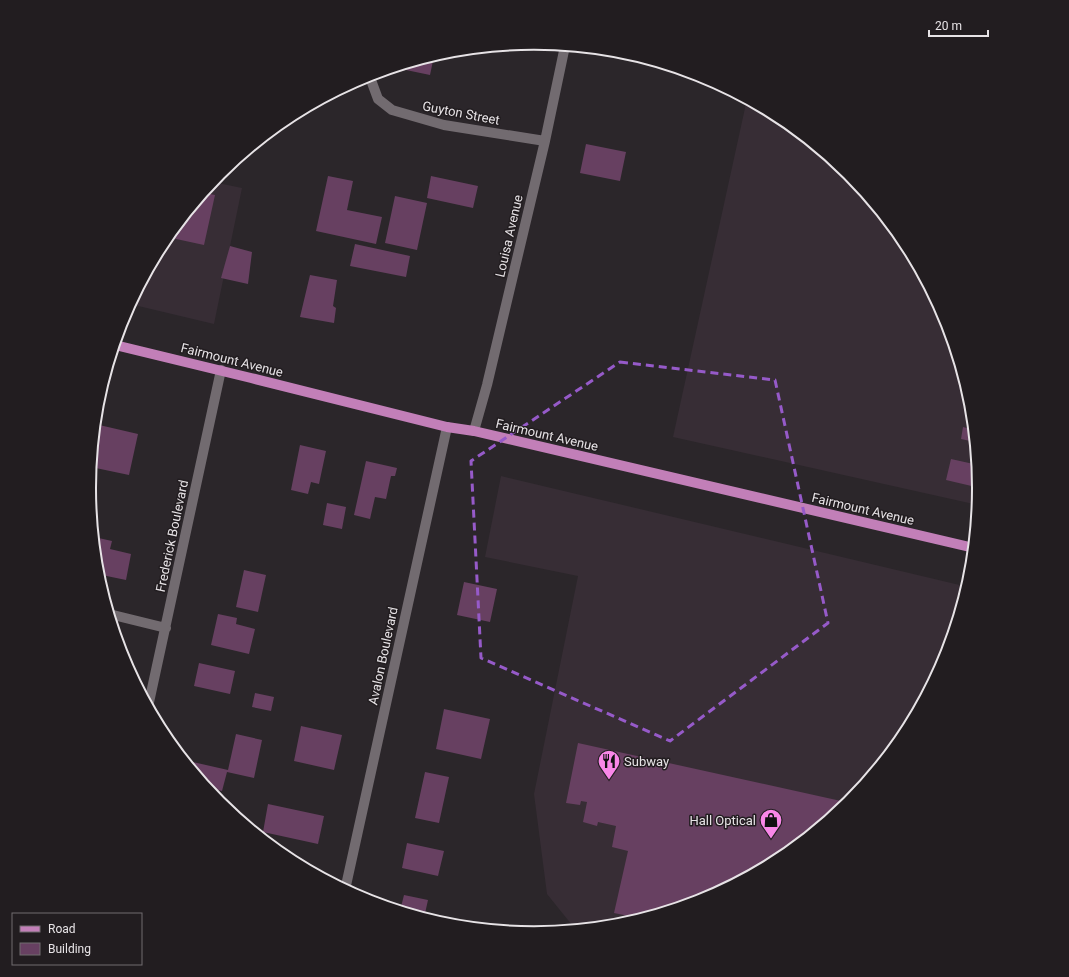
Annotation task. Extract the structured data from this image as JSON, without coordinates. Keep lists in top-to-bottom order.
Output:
{
  "streets": {
    "main road": ["Fairmount Avenue"],
    "street": [
      "Guyton Street",
      "Louisa Avenue",
      "Frederick Boulevard",
      "Avalon Boulevard"
    ]
  },
  "crossings": [
    ["Guyton Street", "Louisa Avenue"],
    ["Louisa Avenue", "Fairmount Avenue"],
    ["Fairmount Avenue", "Frederick Boulevard"],
    ["Fairmount Avenue", "Avalon Boulevard"]
  ],
  "places": {
    "restaurant": ["Subway"],
    "shop": ["Hall Optical"]
  },
  "legend": ["Road", "Building"],
  "scale_bar": "20 m"
}
